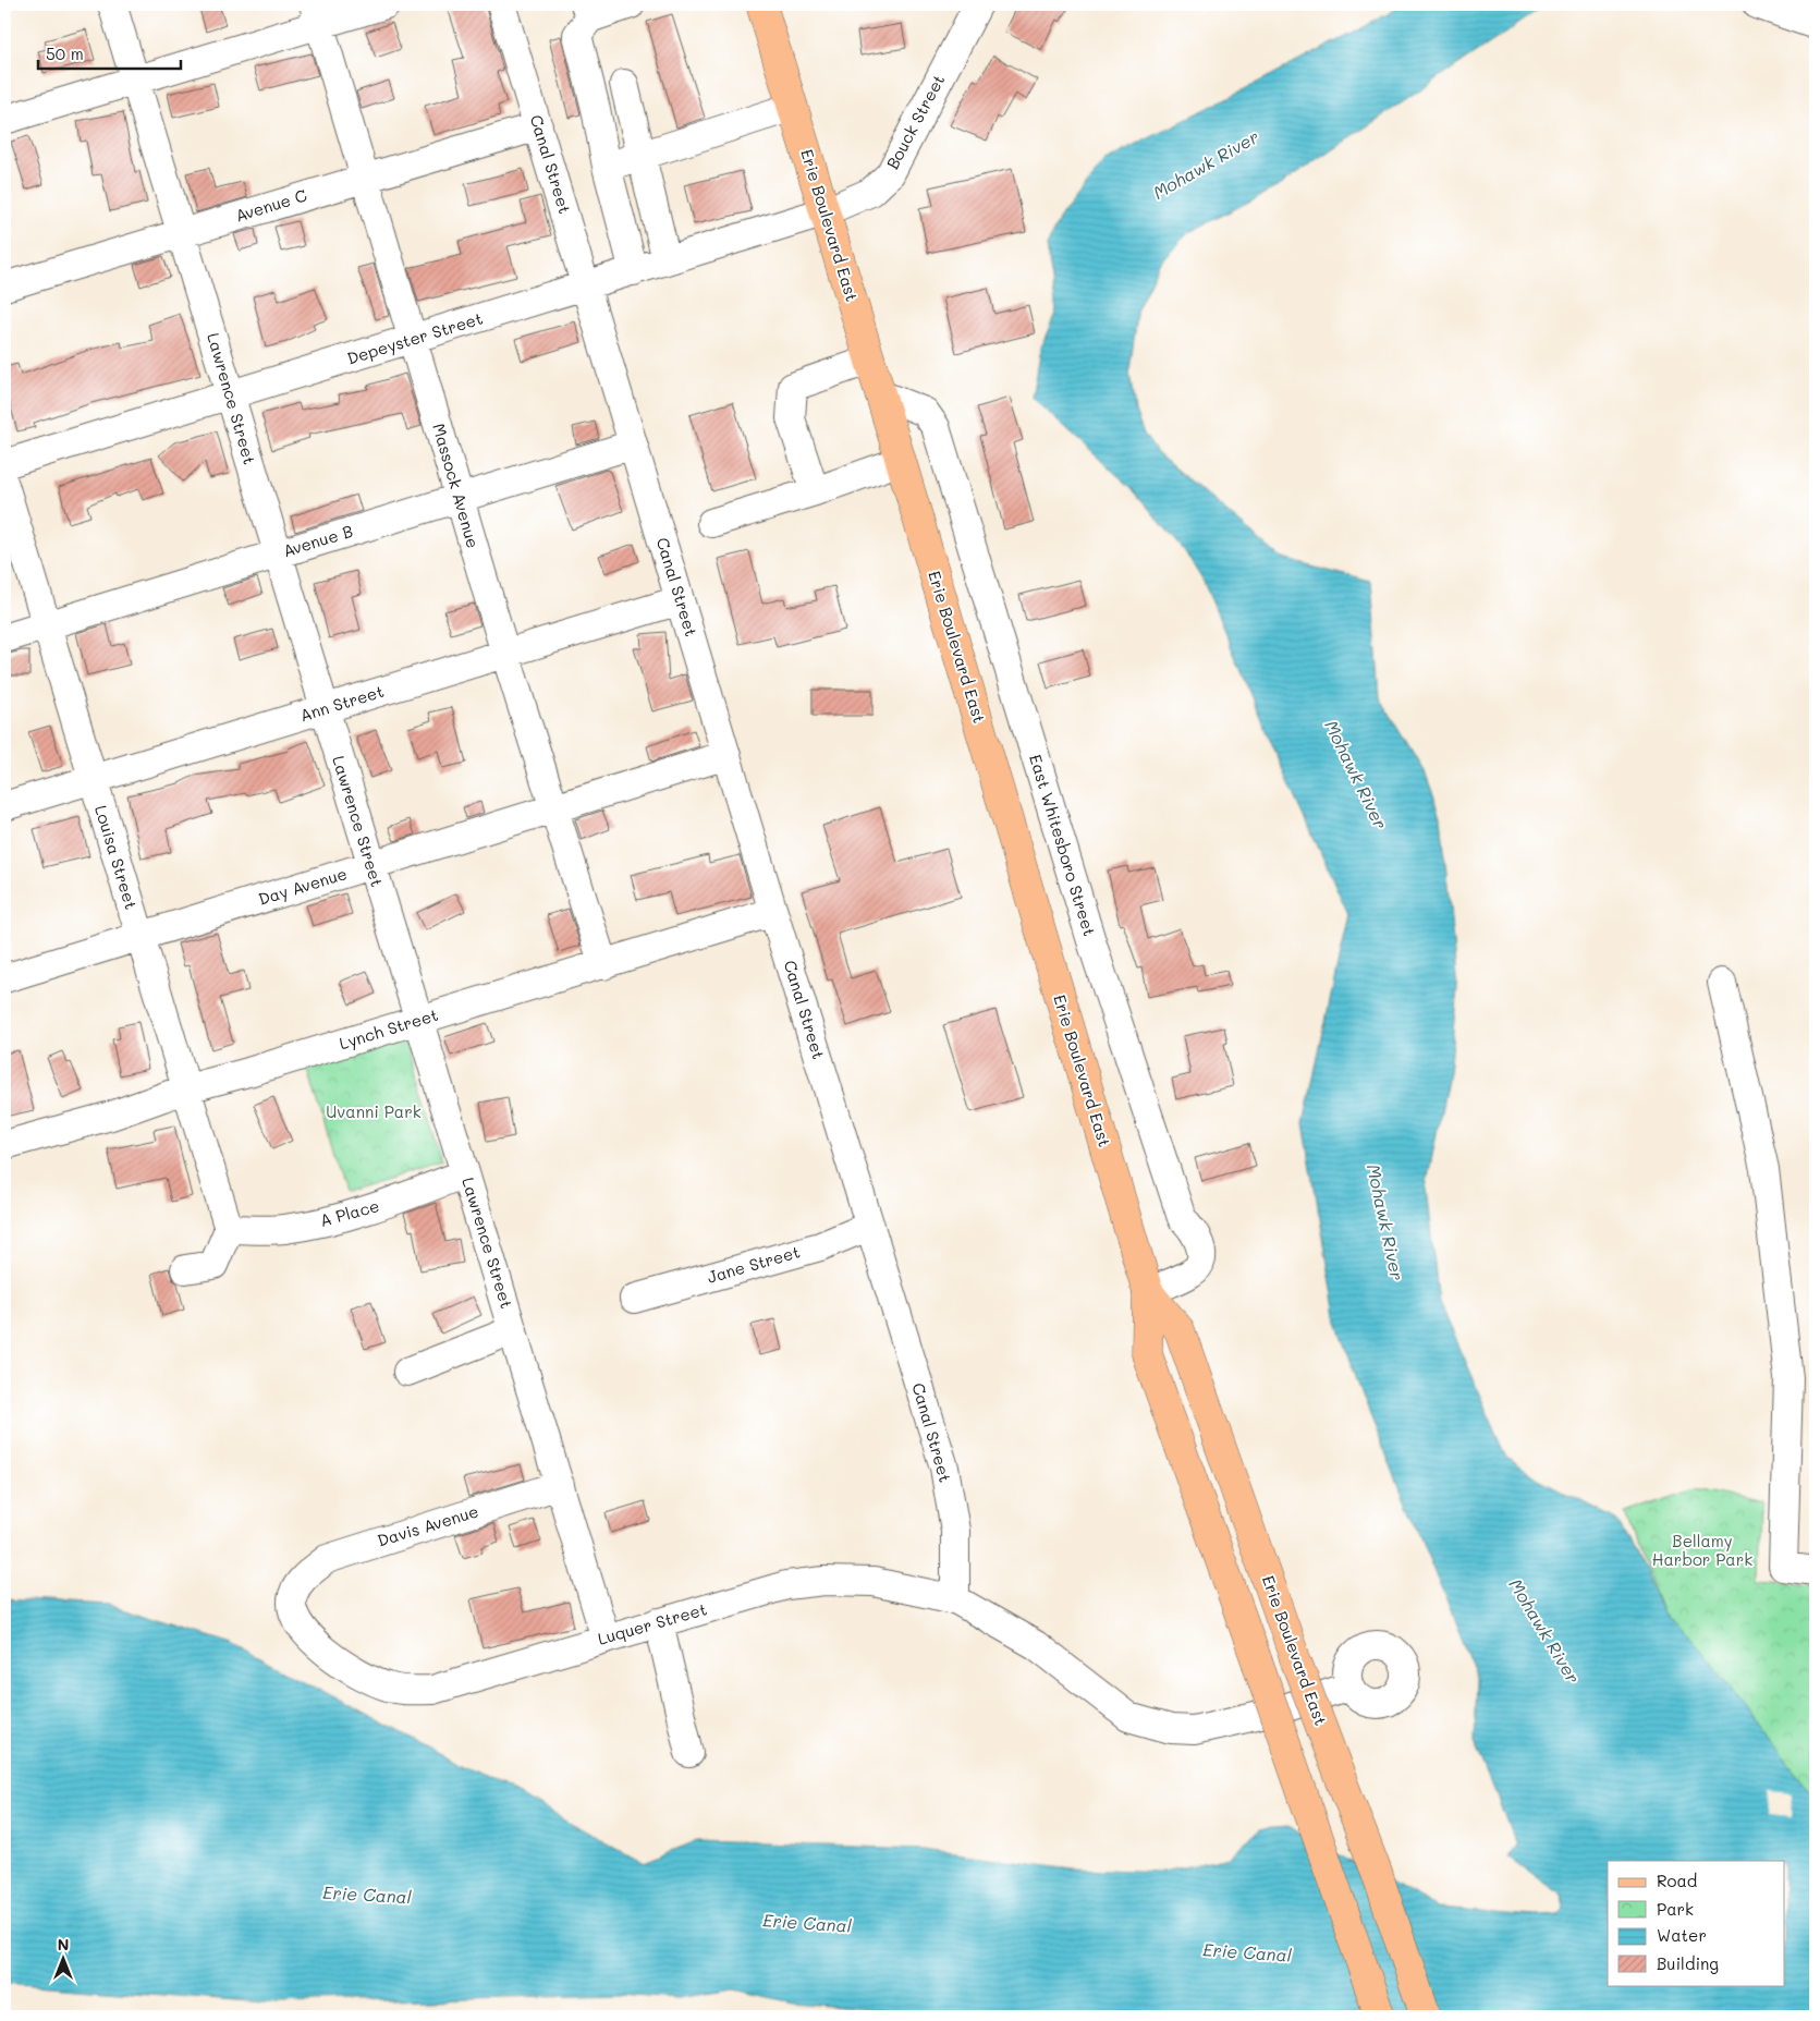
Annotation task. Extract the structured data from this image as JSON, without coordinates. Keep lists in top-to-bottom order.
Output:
{
  "streets": {
    "main road": ["Erie Boulevard East"],
    "street": [
      "Bouck Street",
      "Canal Street",
      "Avenue C",
      "Depeyster Street",
      "Lawrence Street",
      "Massock Avenue",
      "Avenue B",
      "Ann Street",
      "East Whitesboro Street",
      "Louisa Street",
      "Day Avenue",
      "Lynch Street",
      "A Place",
      "Jane Street",
      "Davis Avenue",
      "Luquer Street"
    ]
  },
  "crossings": [
    ["Bouck Street", "Erie Boulevard East"],
    ["Bouck Street", "Depeyster Street"],
    ["Canal Street", "Avenue C"],
    ["Canal Street", "Depeyster Street"],
    ["Canal Street", "Avenue B"],
    ["Canal Street", "Ann Street"],
    ["Canal Street", "Day Avenue"],
    ["Canal Street", "Lynch Street"],
    ["Canal Street", "Jane Street"],
    ["Canal Street", "Luquer Street"],
    ["Avenue C", "Lawrence Street"],
    ["Avenue C", "Massock Avenue"],
    ["Erie Boulevard East", "Depeyster Street"],
    ["Erie Boulevard East", "East Whitesboro Street"],
    ["Depeyster Street", "Lawrence Street"],
    ["Depeyster Street", "Massock Avenue"],
    ["Lawrence Street", "Avenue B"],
    ["Lawrence Street", "Ann Street"],
    ["Lawrence Street", "Day Avenue"],
    ["Lawrence Street", "Lynch Street"],
    ["Lawrence Street", "A Place"],
    ["Lawrence Street", "Davis Avenue"],
    ["Lawrence Street", "Luquer Street"],
    ["Massock Avenue", "Avenue B"],
    ["Massock Avenue", "Ann Street"],
    ["Massock Avenue", "Day Avenue"],
    ["Massock Avenue", "Lynch Street"],
    ["Avenue B", "Louisa Street"],
    ["Ann Street", "Louisa Street"],
    ["Louisa Street", "Day Avenue"],
    ["Louisa Street", "Lynch Street"],
    ["Louisa Street", "A Place"],
    ["Davis Avenue", "Luquer Street"]
  ],
  "water": ["Mohawk River", "Erie Canal"],
  "parks": ["Uvanni Park", "Bellamy Harbor Park"],
  "legend": [
    "Road",
    "Park",
    "Water",
    "Building"
  ],
  "scale_bar": "50 m",
  "north": "top"
}
